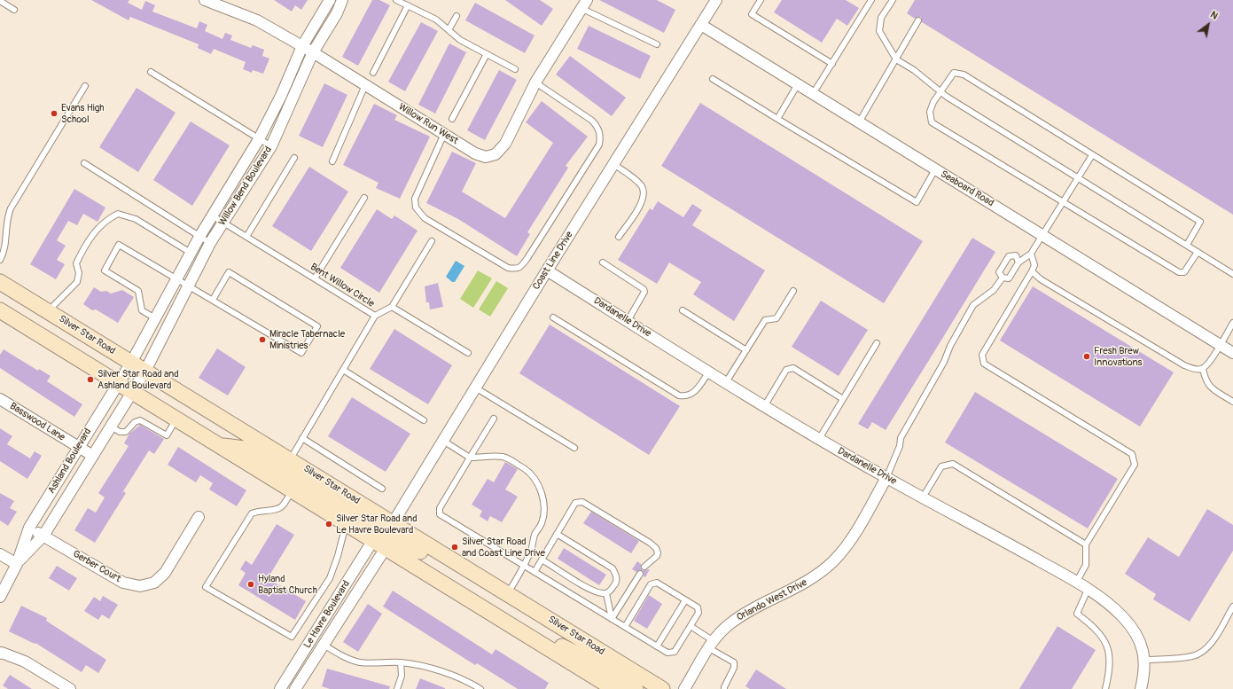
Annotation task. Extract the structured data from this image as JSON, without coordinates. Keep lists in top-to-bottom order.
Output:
{
  "streets": {
    "main road": ["Silver Star Road"],
    "street": [
      "Willow Run West",
      "Willow Bend Boulevard",
      "Seaboard Road",
      "Coast Line Drive",
      "Dardanelle Drive",
      "Basswood Lane",
      "Ashland Boulevard",
      "Gerber Court",
      "Orlando West Drive",
      "Le Havre Boulevard"
    ],
    "lane": ["Bent Willow Circle"]
  },
  "crossings": [
    ["Willow Run West", "Willow Bend Boulevard"],
    ["Willow Bend Boulevard", "Bent Willow Circle"],
    ["Willow Bend Boulevard", "Silver Star Road"],
    ["Willow Bend Boulevard", "Ashland Boulevard"],
    ["Seaboard Road", "Coast Line Drive"],
    ["Coast Line Drive", "Dardanelle Drive"],
    ["Coast Line Drive", "Silver Star Road"],
    ["Bent Willow Circle", "Silver Star Road"],
    ["Dardanelle Drive", "Orlando West Drive"],
    ["Silver Star Road", "Ashland Boulevard"],
    ["Basswood Lane", "Ashland Boulevard"],
    ["Ashland Boulevard", "Gerber Court"]
  ],
  "places": [
    "Evans High School",
    "Miracle Tabernacle Ministries",
    "Fresh Brew Innovations",
    "Silver Star Road and Ashland Boulevard",
    "Silver Star Road and Le Havre Boulevard",
    "Silver Star Road and Coast Line Drive",
    "Hyland Baptist Church"
  ],
  "north": "top right"
}
